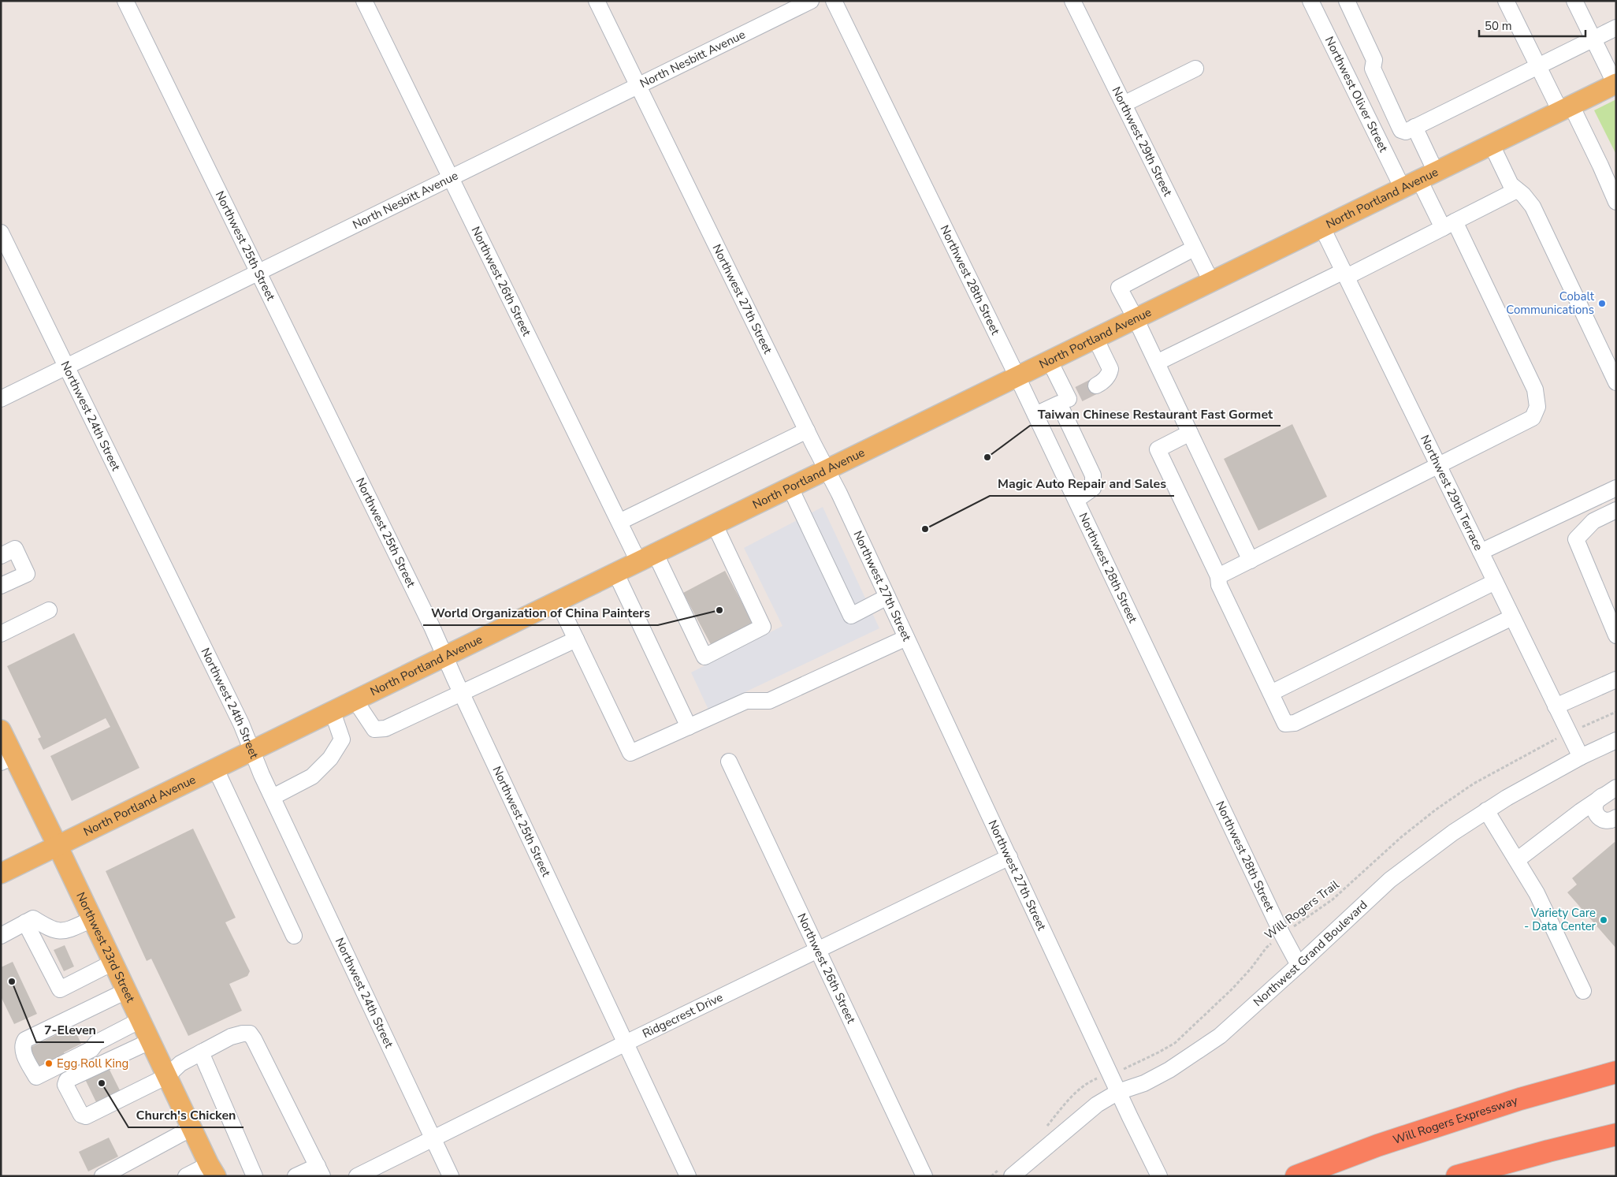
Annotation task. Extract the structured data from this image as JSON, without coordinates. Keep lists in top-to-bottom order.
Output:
{
  "streets": {
    "highway": ["Will Rogers Expressway"],
    "main road": ["North Portland Avenue", "Northwest 23rd Street"],
    "street": [
      "North Nesbitt Avenue",
      "Northwest Oliver Street",
      "Northwest 29th Street",
      "Northwest 25th Street",
      "Northwest 28th Street",
      "Northwest 26th Street",
      "Northwest 27th Street",
      "Northwest 24th Street",
      "Northwest 29th Terrace",
      "Northwest Grand Boulevard",
      "Ridgecrest Drive"
    ],
    "path": ["Will Rogers Trail"]
  },
  "crossings": [
    ["North Nesbitt Avenue", "Northwest 25th Street"],
    ["North Nesbitt Avenue", "Northwest 26th Street"],
    ["North Nesbitt Avenue", "Northwest 27th Street"],
    ["North Nesbitt Avenue", "Northwest 24th Street"],
    ["Northwest Oliver Street", "North Portland Avenue"],
    ["Northwest 29th Street", "North Portland Avenue"],
    ["North Portland Avenue", "Northwest 25th Street"],
    ["North Portland Avenue", "Northwest 28th Street"],
    ["North Portland Avenue", "Northwest 26th Street"],
    ["North Portland Avenue", "Northwest 27th Street"],
    ["North Portland Avenue", "Northwest 24th Street"],
    ["North Portland Avenue", "Northwest 29th Terrace"],
    ["North Portland Avenue", "Northwest 23rd Street"],
    ["Northwest 25th Street", "Ridgecrest Drive"],
    ["Northwest 28th Street", "Will Rogers Trail"],
    ["Northwest 28th Street", "Northwest Grand Boulevard"],
    ["Northwest 26th Street", "Ridgecrest Drive"],
    ["Northwest 27th Street", "Northwest Grand Boulevard"],
    ["Northwest 27th Street", "Ridgecrest Drive"],
    ["Northwest 24th Street", "Ridgecrest Drive"],
    ["Northwest 29th Terrace", "Northwest Grand Boulevard"]
  ],
  "places": [
    "Cobalt Communications",
    "Taiwan Chinese Restaurant Fast Gormet",
    "Magic Auto Repair and Sales",
    "World Organization of China Painters",
    "Variety Care - Data Center",
    "7-Eleven",
    "Egg Roll King",
    "Church's Chicken"
  ],
  "scale_bar": "50 m"
}
